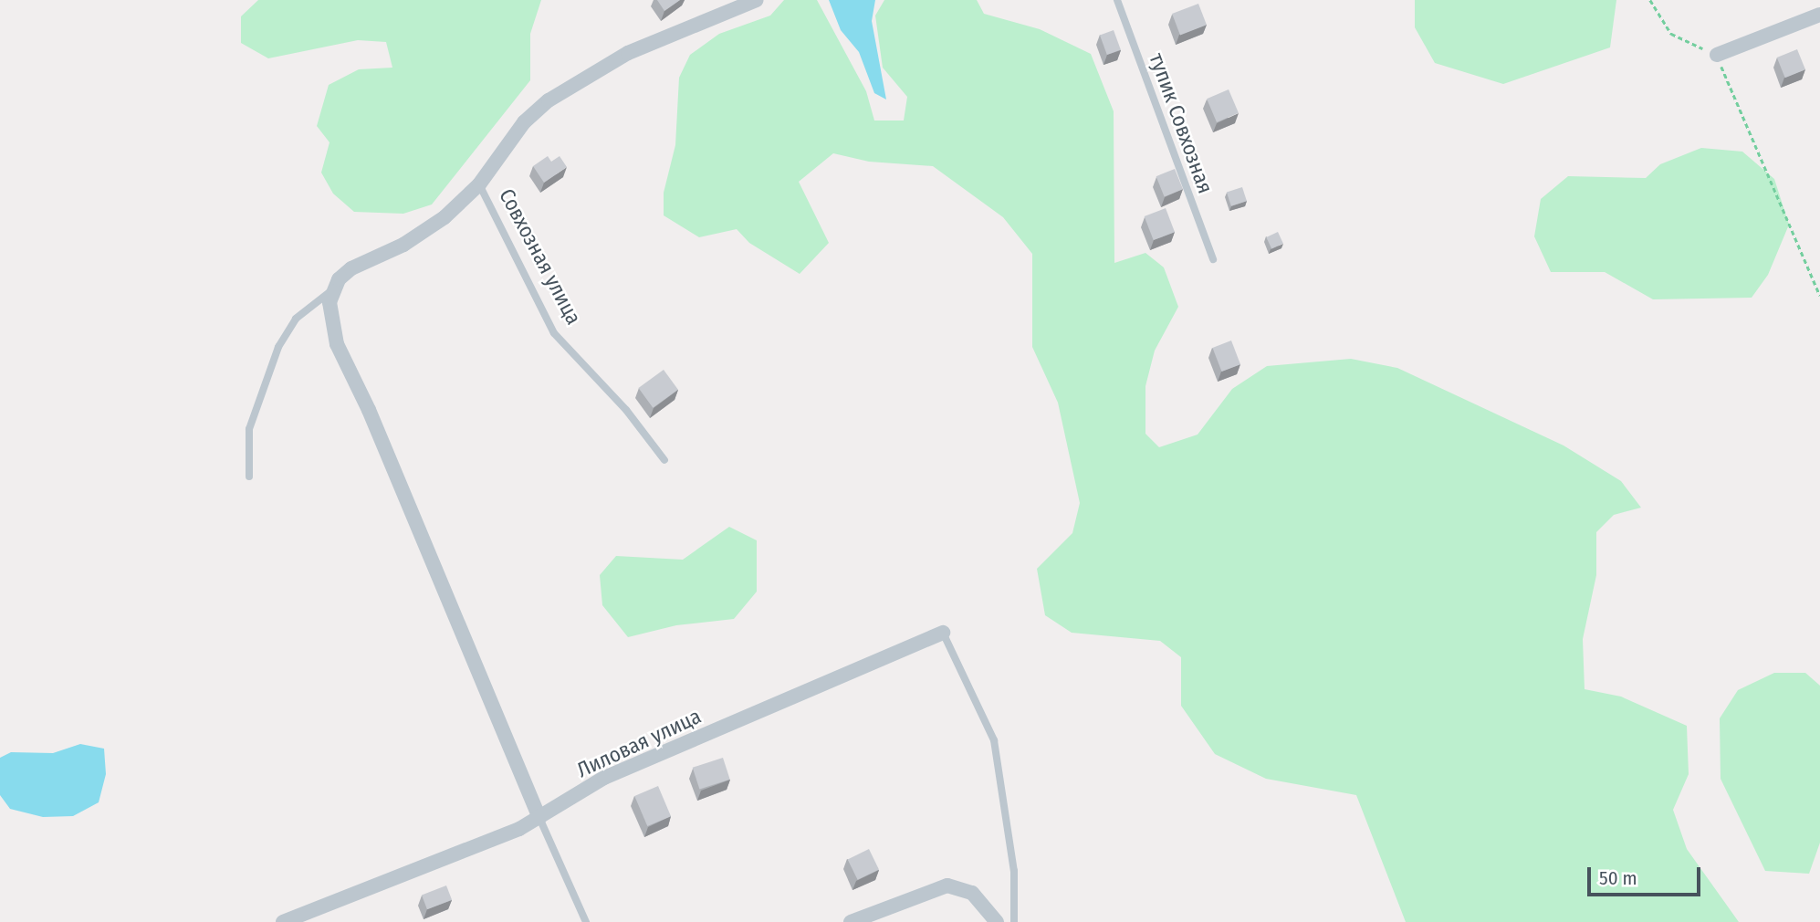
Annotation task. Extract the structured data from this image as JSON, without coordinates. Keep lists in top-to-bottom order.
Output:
{
  "streets": {
    "street": ["Совхозная улица", "Лиловая улица"],
    "lane": ["тупик Совхозная"]
  },
  "scale_bar": "50 m"
}
